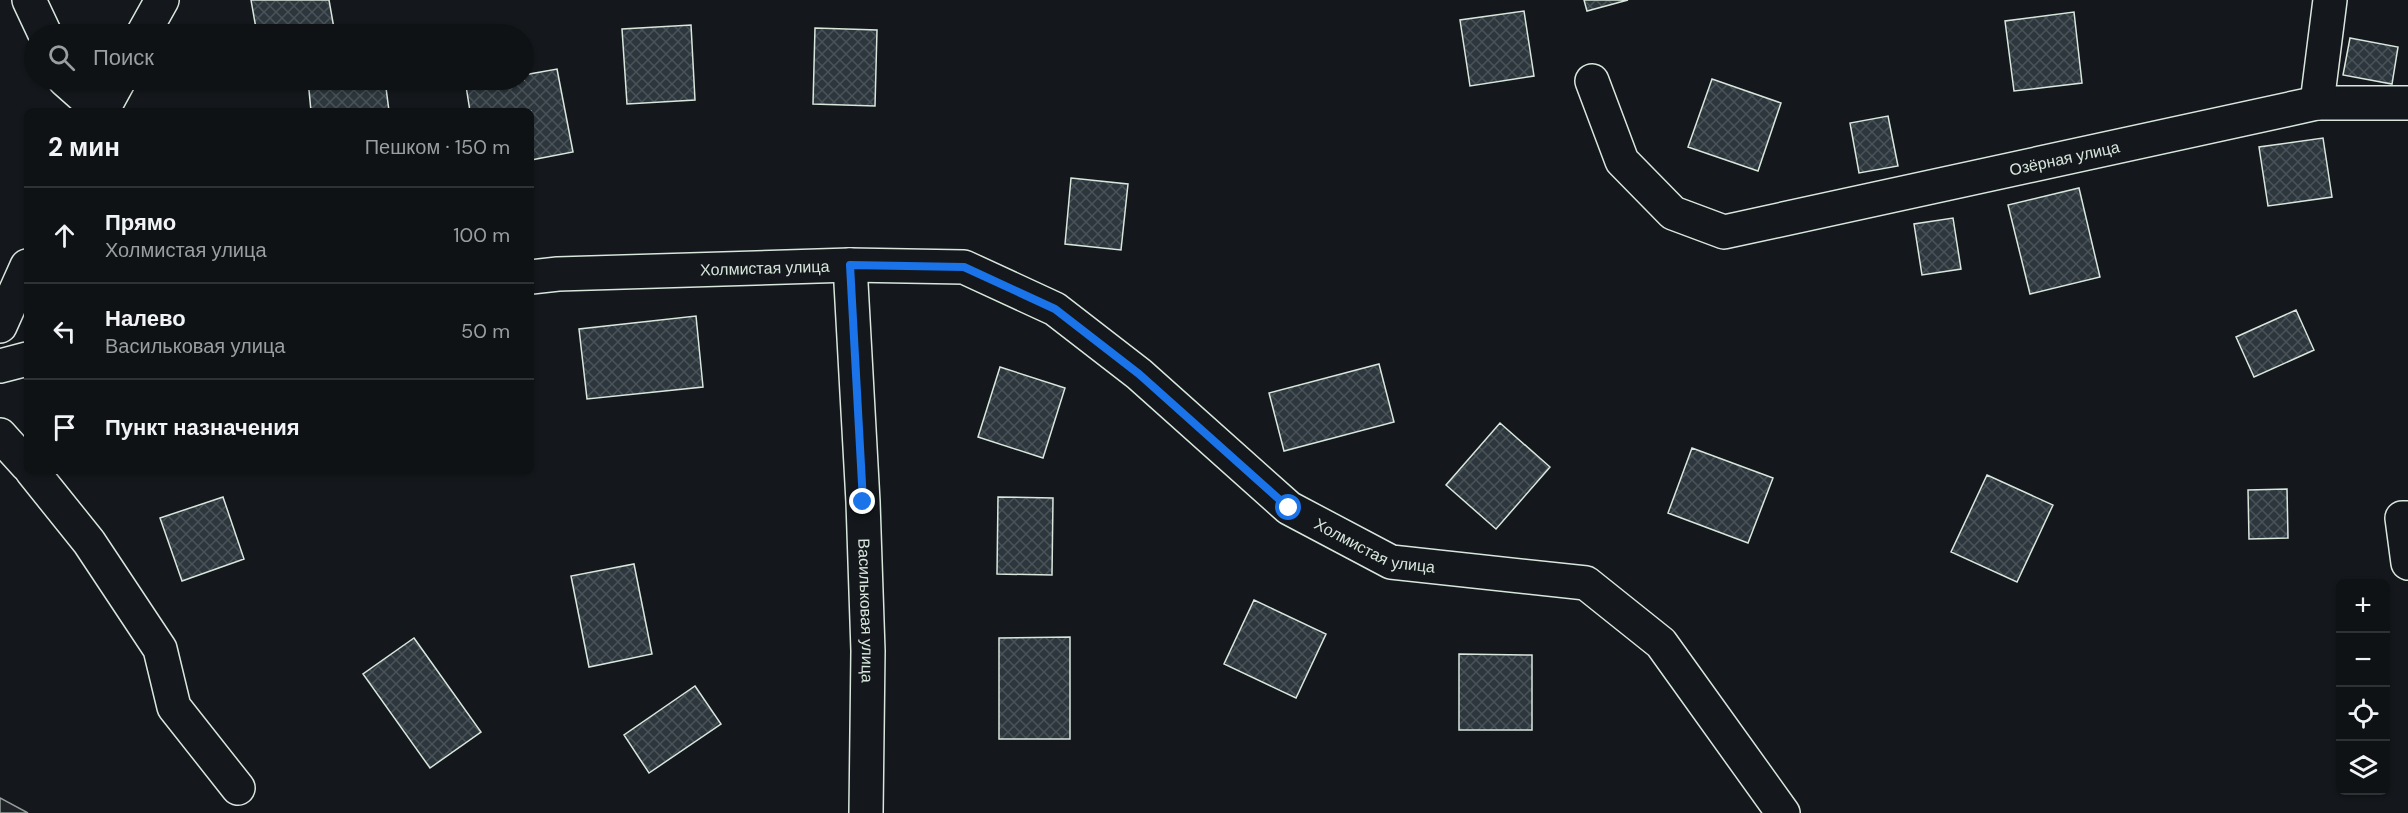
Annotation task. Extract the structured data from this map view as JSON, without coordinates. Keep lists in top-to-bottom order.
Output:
{
  "streets": {
    "street": ["Озёрная улица", "Холмистая улица", "Васильковая улица"]
  },
  "crossings": [
    ["Холмистая улица", "Васильковая улица"]
  ],
  "page": {
    "search": "Поиск",
    "heading": ["2 мин", "Пешком · 150 m"],
    "list": [
      ["Прямо", "Холмистая улица", "100 m"],
      ["Налево", "Васильковая улица", "50 m"],
      "Пункт назначения"
    ],
    "map_buttons": ["+", "−"]
  }
}
